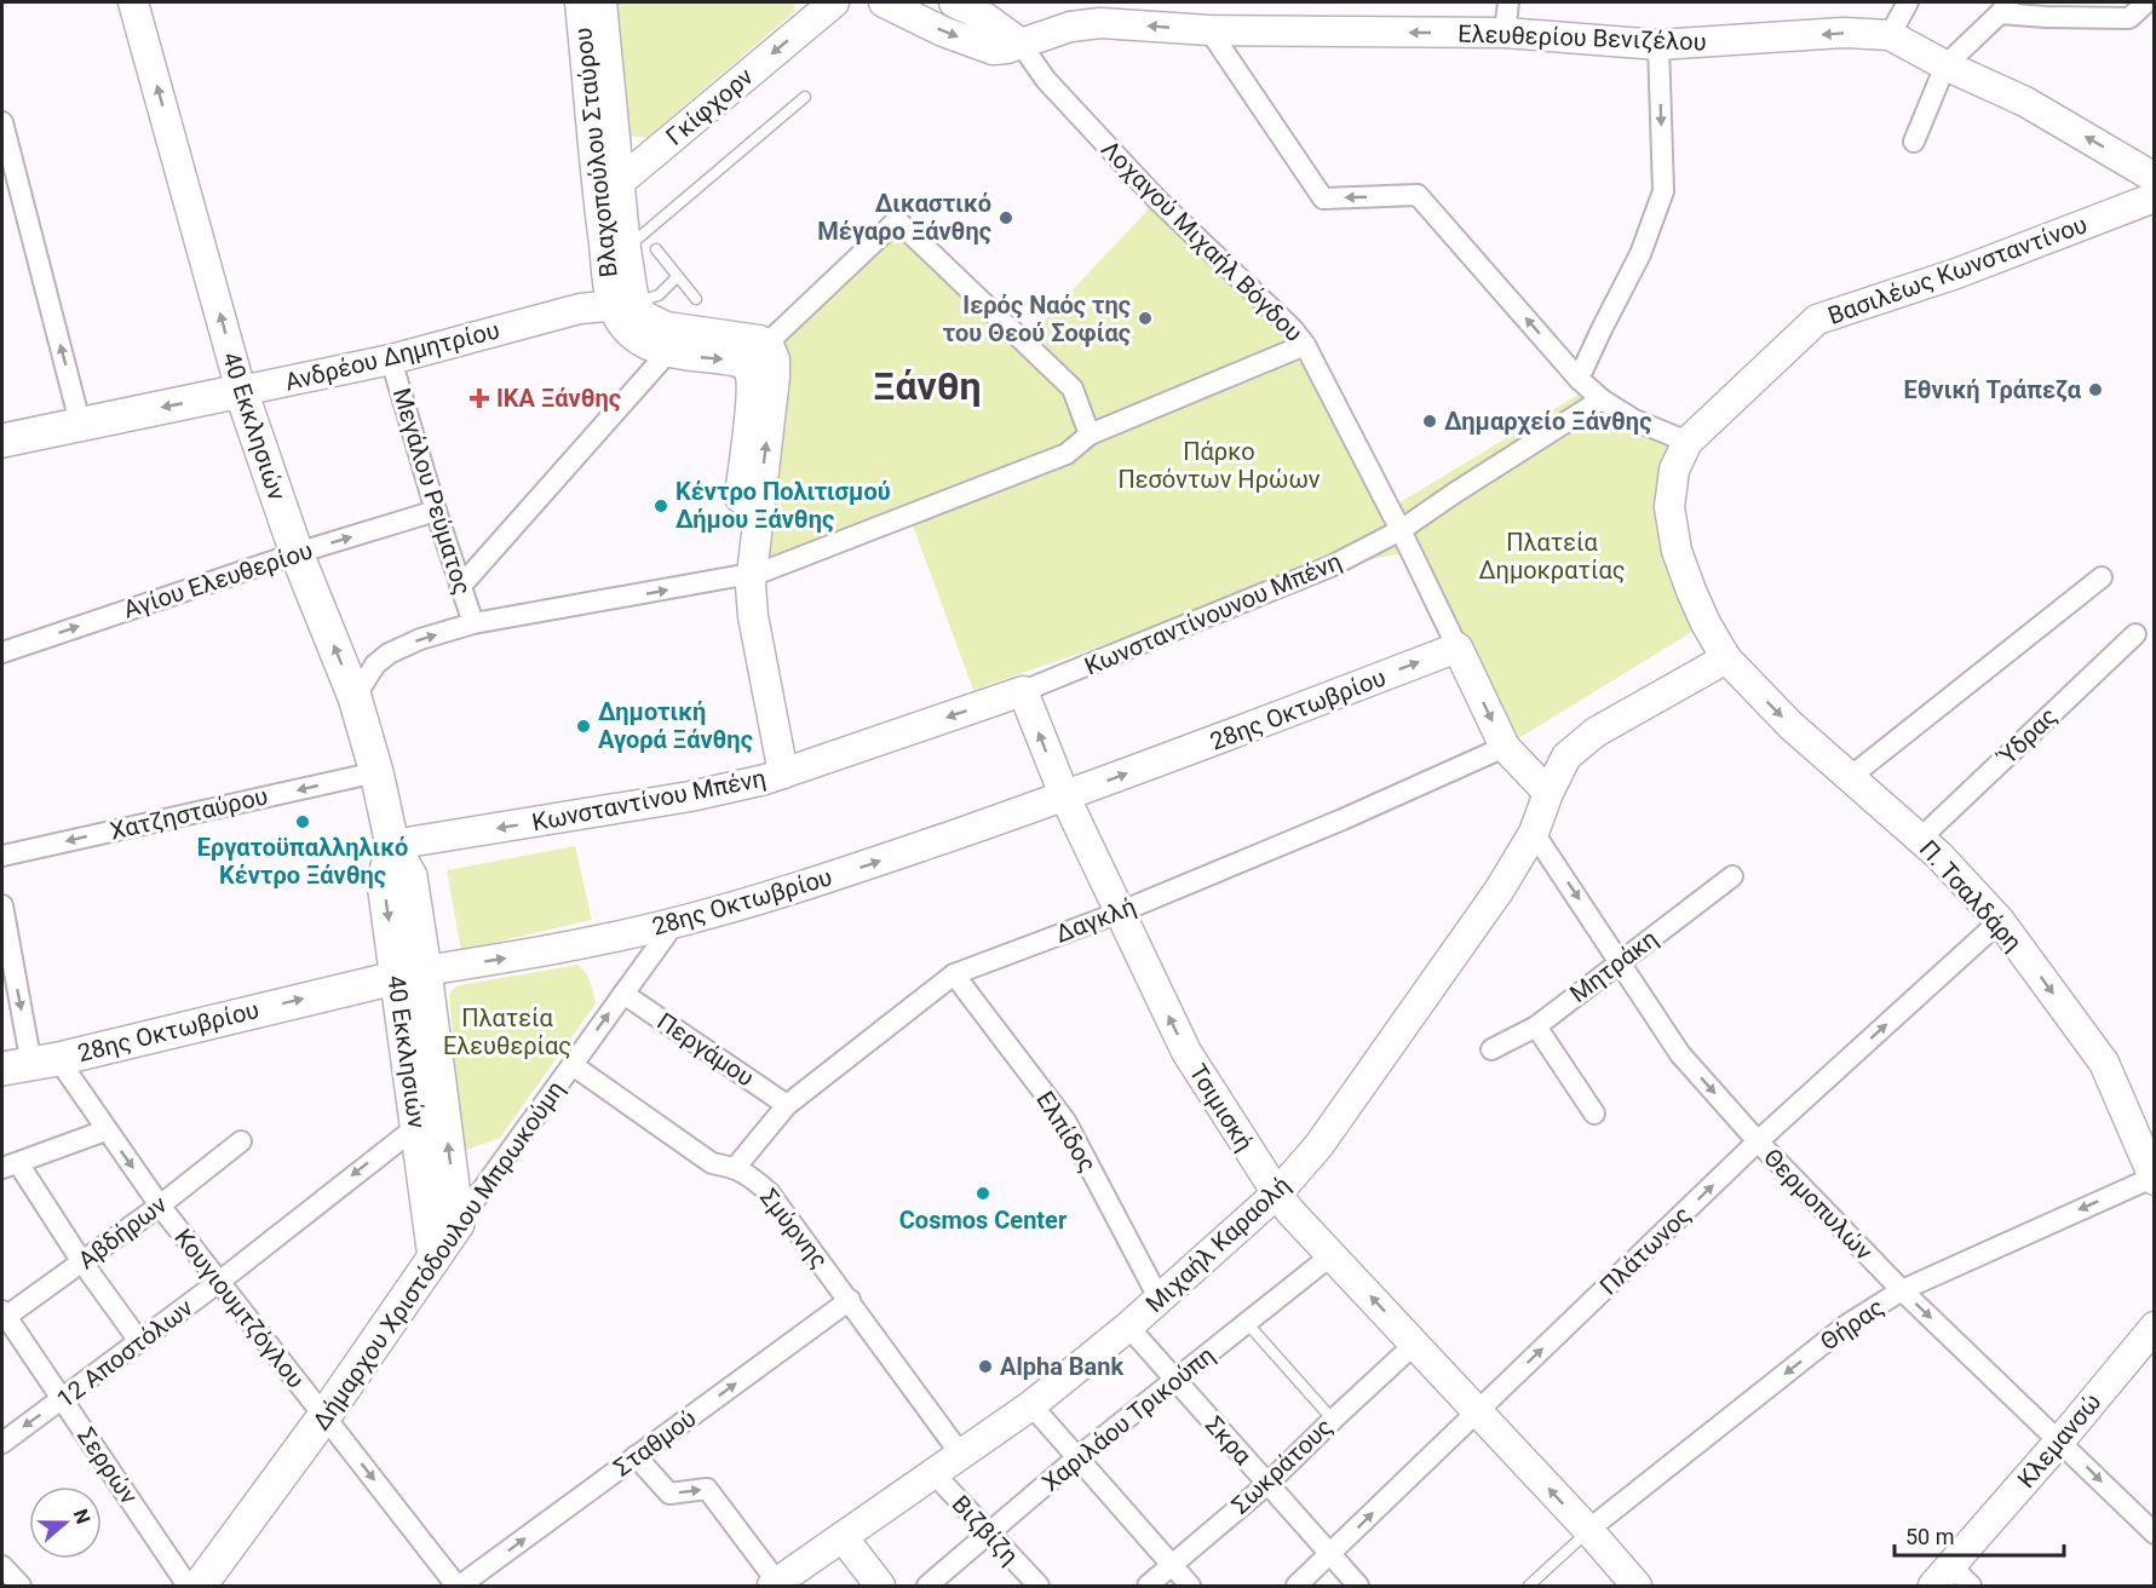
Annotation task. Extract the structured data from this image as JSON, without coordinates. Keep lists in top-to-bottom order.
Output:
{
  "streets": {
    "main road": [
      "Ανδρέου Δημητρίου",
      "40 Εκκλησιών",
      "28ης Οκτωβρίου",
      "Δήμαρχου Χριστόδουλου Μπρωκούμη"
    ],
    "street": [
      "Ελευθερίου Βενιζέλου",
      "Γκίφχορν",
      "Βλαχοπούλου Σταύρου",
      "Λοχαγού Μιχαήλ Βόγδου",
      "Βασιλέως Κωνσταντίνου",
      "Μεγάλου Ρεύματος",
      "Αγίου Ελευθερίου",
      "Κωνσταντίνουνου Μπένη",
      "Ύδρας",
      "Κωνσταντίνου Μπένη",
      "Χατζησταύρου",
      "Π. Τσαλδάρη",
      "Δαγκλή",
      "Μητράκη",
      "Περγάμου",
      "Τσιμισκή",
      "Ελπίδος",
      "Θερμοπυλών",
      "Σμύρνης",
      "Αβδήρων",
      "Μιχαήλ Καραολή",
      "Πλάτωνος",
      "Κουγιουμτζόγλου",
      "Θήρας",
      "12 Αποστόλων",
      "Χαριλάου Τρικούπη",
      "Σκρα",
      "Κλεμανσώ",
      "Σταθμού",
      "Σερρών",
      "Σωκράτους",
      "Βιζβίζη"
    ]
  },
  "crossings": [
    ["Ελευθερίου Βενιζέλου", "Λοχαγού Μιχαήλ Βόγδου"],
    ["Γκίφχορν", "Βλαχοπούλου Σταύρου"],
    ["Βλαχοπούλου Σταύρου", "Ανδρέου Δημητρίου"],
    ["Λοχαγού Μιχαήλ Βόγδου", "Κωνσταντίνουνου Μπένη"],
    ["Λοχαγού Μιχαήλ Βόγδου", "28ης Οκτωβρίου"],
    ["Βασιλέως Κωνσταντίνου", "Π. Τσαλδάρη"],
    ["Βασιλέως Κωνσταντίνου", "Μιχαήλ Καραολή"],
    ["Ανδρέου Δημητρίου", "40 Εκκλησιών"],
    ["Ανδρέου Δημητρίου", "Μεγάλου Ρεύματος"],
    ["40 Εκκλησιών", "Αγίου Ελευθερίου"],
    ["40 Εκκλησιών", "28ης Οκτωβρίου"],
    ["40 Εκκλησιών", "Κωνσταντίνου Μπένη"],
    ["40 Εκκλησιών", "Χατζησταύρου"],
    ["40 Εκκλησιών", "Δήμαρχου Χριστόδουλου Μπρωκούμη"],
    ["40 Εκκλησιών", "12 Αποστόλων"],
    ["Μεγάλου Ρεύματος", "Αγίου Ελευθερίου"],
    ["Κωνσταντίνουνου Μπένη", "Κωνσταντίνου Μπένη"],
    ["Κωνσταντίνουνου Μπένη", "Τσιμισκή"],
    ["28ης Οκτωβρίου", "Τσιμισκή"],
    ["28ης Οκτωβρίου", "Δήμαρχου Χριστόδουλου Μπρωκούμη"],
    ["28ης Οκτωβρίου", "Κουγιουμτζόγλου"],
    ["Ύδρας", "Π. Τσαλδάρη"],
    ["Κωνσταντίνου Μπένη", "Τσιμισκή"],
    ["Π. Τσαλδάρη", "Μιχαήλ Καραολή"],
    ["Π. Τσαλδάρη", "Πλάτωνος"],
    ["Π. Τσαλδάρη", "Θήρας"],
    ["Δαγκλή", "Περγάμου"],
    ["Δαγκλή", "Τσιμισκή"],
    ["Δαγκλή", "Ελπίδος"],
    ["Δαγκλή", "Σμύρνης"],
    ["Μητράκη", "Θερμοπυλών"],
    ["Περγάμου", "Δήμαρχου Χριστόδουλου Μπρωκούμη"],
    ["Τσιμισκή", "Μιχαήλ Καραολή"],
    ["Τσιμισκή", "Πλάτωνος"],
    ["Τσιμισκή", "Θήρας"],
    ["Τσιμισκή", "Χαριλάου Τρικούπη"],
    ["Τσιμισκή", "Σωκράτους"],
    ["Ελπίδος", "Μιχαήλ Καραολή"],
    ["Θερμοπυλών", "Μιχαήλ Καραολή"],
    ["Θερμοπυλών", "Πλάτωνος"],
    ["Θερμοπυλών", "Θήρας"],
    ["Θερμοπυλών", "Κλεμανσώ"],
    ["Σμύρνης", "Μιχαήλ Καραολή"],
    ["Σμύρνης", "Δήμαρχου Χριστόδουλου Μπρωκούμη"],
    ["Σμύρνης", "Σταθμού"],
    ["Αβδήρων", "Κουγιουμτζόγλου"],
    ["Αβδήρων", "Σερρών"],
    ["Μιχαήλ Καραολή", "Σκρα"],
    ["Μιχαήλ Καραολή", "Βιζβίζη"],
    ["Πλάτωνος", "Σκρα"],
    ["Δήμαρχου Χριστόδουλου Μπρωκούμη", "Κουγιουμτζόγλου"],
    ["Κουγιουμτζόγλου", "12 Αποστόλων"],
    ["Κουγιουμτζόγλου", "Σταθμού"],
    ["12 Αποστόλων", "Σερρών"],
    ["Χαριλάου Τρικούπη", "Σκρα"],
    ["Χαριλάου Τρικούπη", "Βιζβίζη"],
    ["Σκρα", "Σωκράτους"]
  ],
  "one_way": [
    "Ελευθερίου Βενιζέλου",
    "Γκίφχορν",
    "28ης Οκτωβρίου",
    "Χατζησταύρου",
    "Π. Τσαλδάρη",
    "Τσιμισκή",
    "Θερμοπυλών",
    "Πλάτωνος",
    "Κουγιουμτζόγλου",
    "Θήρας",
    "12 Αποστόλων",
    "Σταθμού"
  ],
  "districts": ["Ξάνθη"],
  "parks": ["Πάρκο Πεσόντων Ηρώων", "Πλατεία Δημοκρατίας", "Πλατεία Ελευθερίας"],
  "places": {
    "other": [
      "Δικαστικό Μέγαρο Ξάνθης",
      "Ιερός Ναός της του Θεού Σοφίας",
      "Εθνική Τράπεζα",
      "Δημαρχείο Ξάνθης",
      "Κέντρο Πολιτισμού Δήμου Ξάνθης",
      "Δημοτική Αγορά Ξάνθης",
      "Εργατοϋπαλληλικό Κέντρο Ξάνθης",
      "Cosmos Center",
      "Alpha Bank"
    ],
    "health": ["ΙΚΑ Ξάνθης"]
  },
  "scale_bar": "50 m",
  "north": "right"
}
